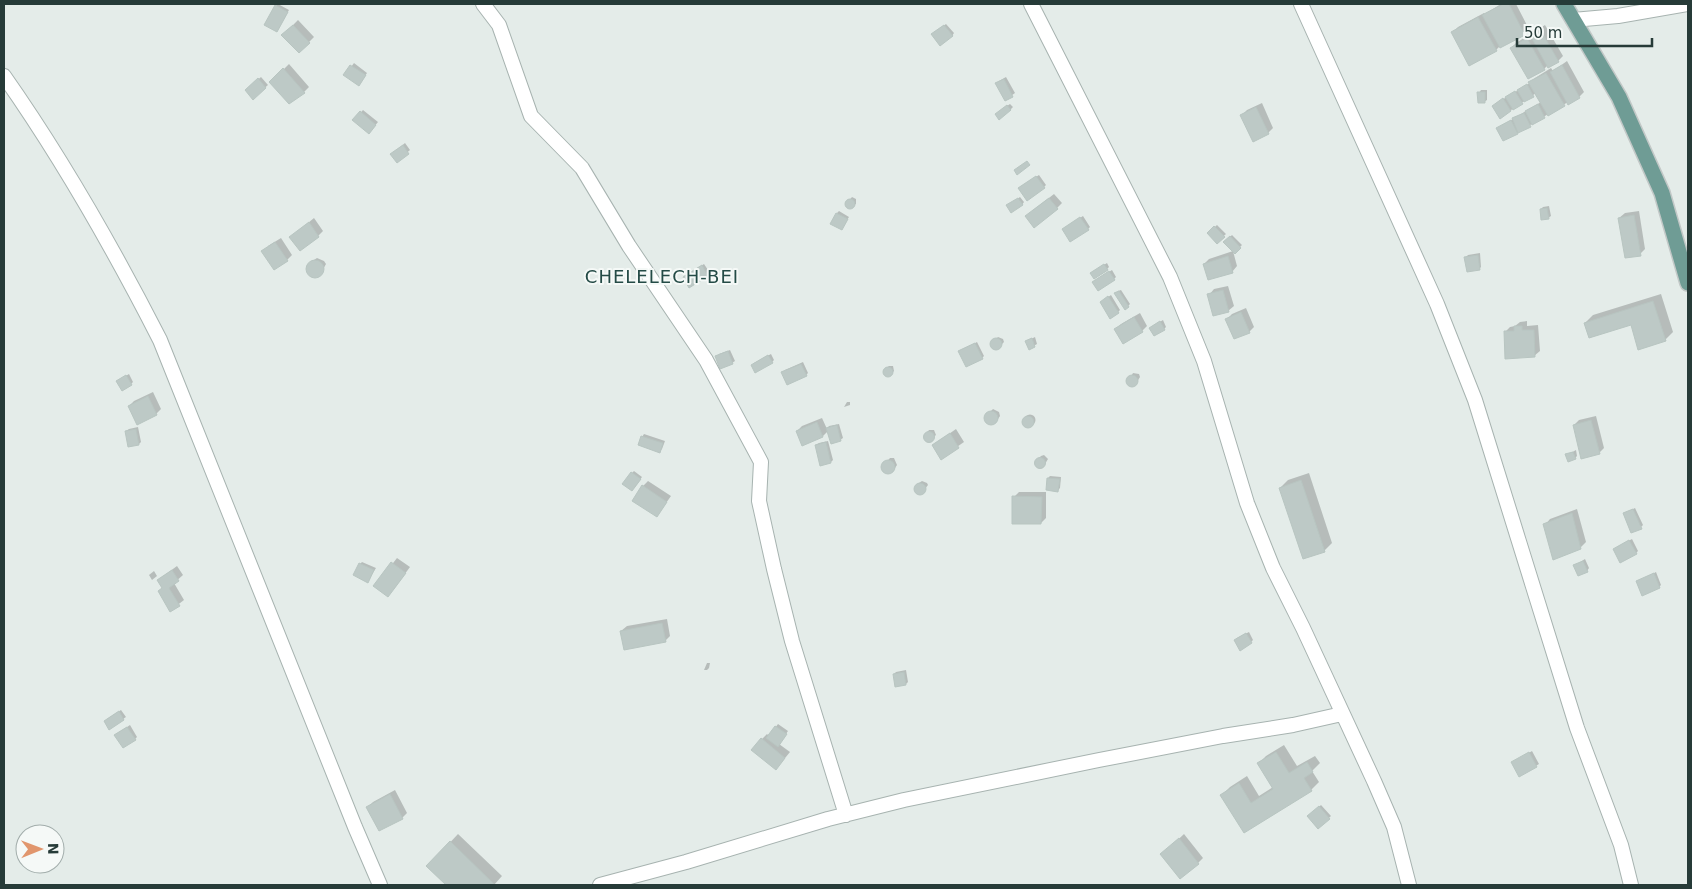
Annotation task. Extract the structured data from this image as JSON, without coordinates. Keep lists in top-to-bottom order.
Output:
{
  "districts": ["CHELELECH-BEI"],
  "scale_bar": "50 m",
  "north": "right"
}
